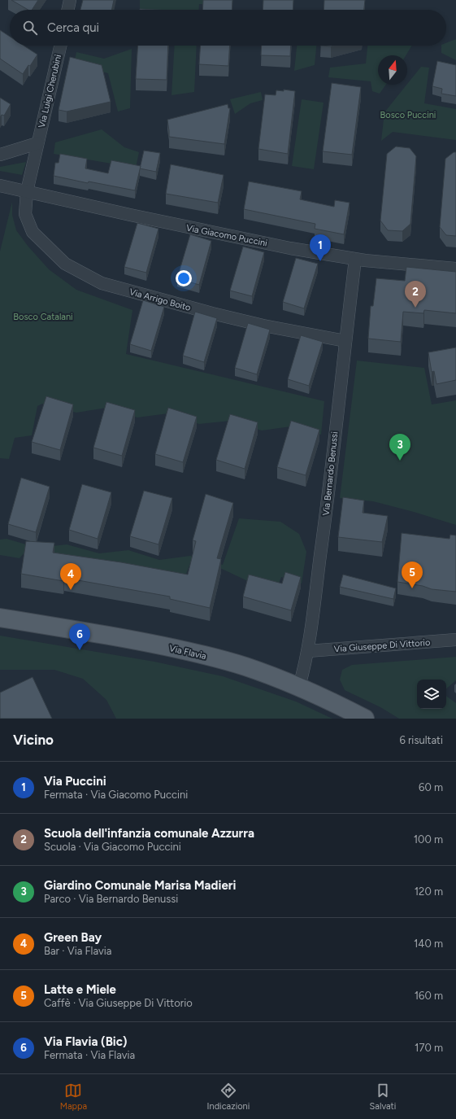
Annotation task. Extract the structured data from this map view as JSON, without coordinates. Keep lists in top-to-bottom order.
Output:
{
  "streets": {
    "main road": ["Via Flavia"],
    "street": [
      "Via Luigi Cherubini",
      "Via Giacomo Puccini",
      "Via Arrigo Boito",
      "Via Bernardo Benussi",
      "Via Giuseppe Di Vittorio"
    ]
  },
  "crossings": [
    ["Via Luigi Cherubini", "Via Giacomo Puccini"],
    ["Via Luigi Cherubini", "Via Arrigo Boito"],
    ["Via Giacomo Puccini", "Via Arrigo Boito"],
    ["Via Giacomo Puccini", "Via Bernardo Benussi"],
    ["Via Arrigo Boito", "Via Bernardo Benussi"],
    ["Via Bernardo Benussi", "Via Giuseppe Di Vittorio"],
    ["Via Bernardo Benussi", "Via Flavia"]
  ],
  "parks": ["Bosco Puccini", "Bosco Catalani"],
  "north": "top",
  "page": {
    "search": "Cerca qui",
    "pins": [
      "1",
      "2",
      "3",
      "5",
      "4",
      "6"
    ],
    "heading": ["Vicino", "6 risultati"],
    "list": [
      {
        "mark": "1",
        "name": "Via Puccini",
        "note": "Fermata · Via Giacomo Puccini",
        "value": "60 m"
      },
      {
        "mark": "2",
        "name": "Scuola dell'infanzia comunale Azzurra",
        "note": "Scuola · Via Giacomo Puccini",
        "value": "100 m"
      },
      {
        "mark": "3",
        "name": "Giardino Comunale Marisa Madieri",
        "note": "Parco · Via Bernardo Benussi",
        "value": "120 m"
      },
      {
        "mark": "4",
        "name": "Green Bay",
        "note": "Bar · Via Flavia",
        "value": "140 m"
      },
      {
        "mark": "5",
        "name": "Latte e Miele",
        "note": "Caffè · Via Giuseppe Di Vittorio",
        "value": "160 m"
      },
      {
        "mark": "6",
        "name": "Via Flavia (Bic)",
        "note": "Fermata · Via Flavia",
        "value": "170 m"
      }
    ],
    "nav": ["Mappa", "Indicazioni", "Salvati"]
  }
}
